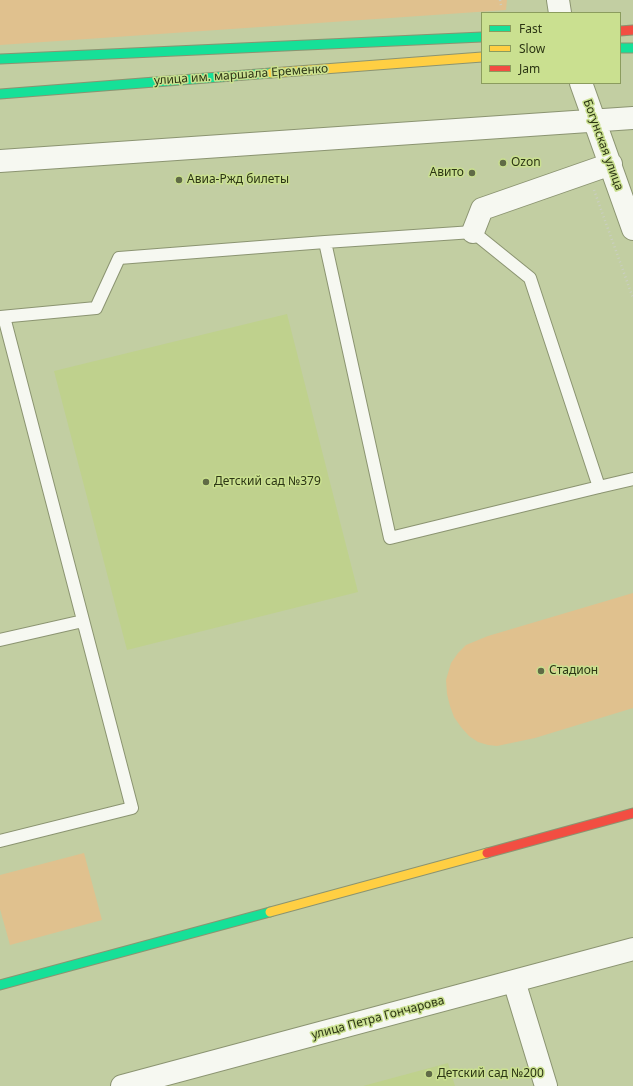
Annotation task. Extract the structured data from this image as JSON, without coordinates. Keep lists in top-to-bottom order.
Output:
{
  "streets": {
    "main road": ["улица им. маршала Еременко"],
    "street": ["Богунская улица", "улица Петра Гончарова"]
  },
  "places": [
    "Ozon",
    "Авито",
    "Авиа-Ржд билеты",
    "Детский сад №379",
    "Стадион",
    "Детский сад №200"
  ],
  "legend": ["Fast", "Slow", "Jam"]
}
